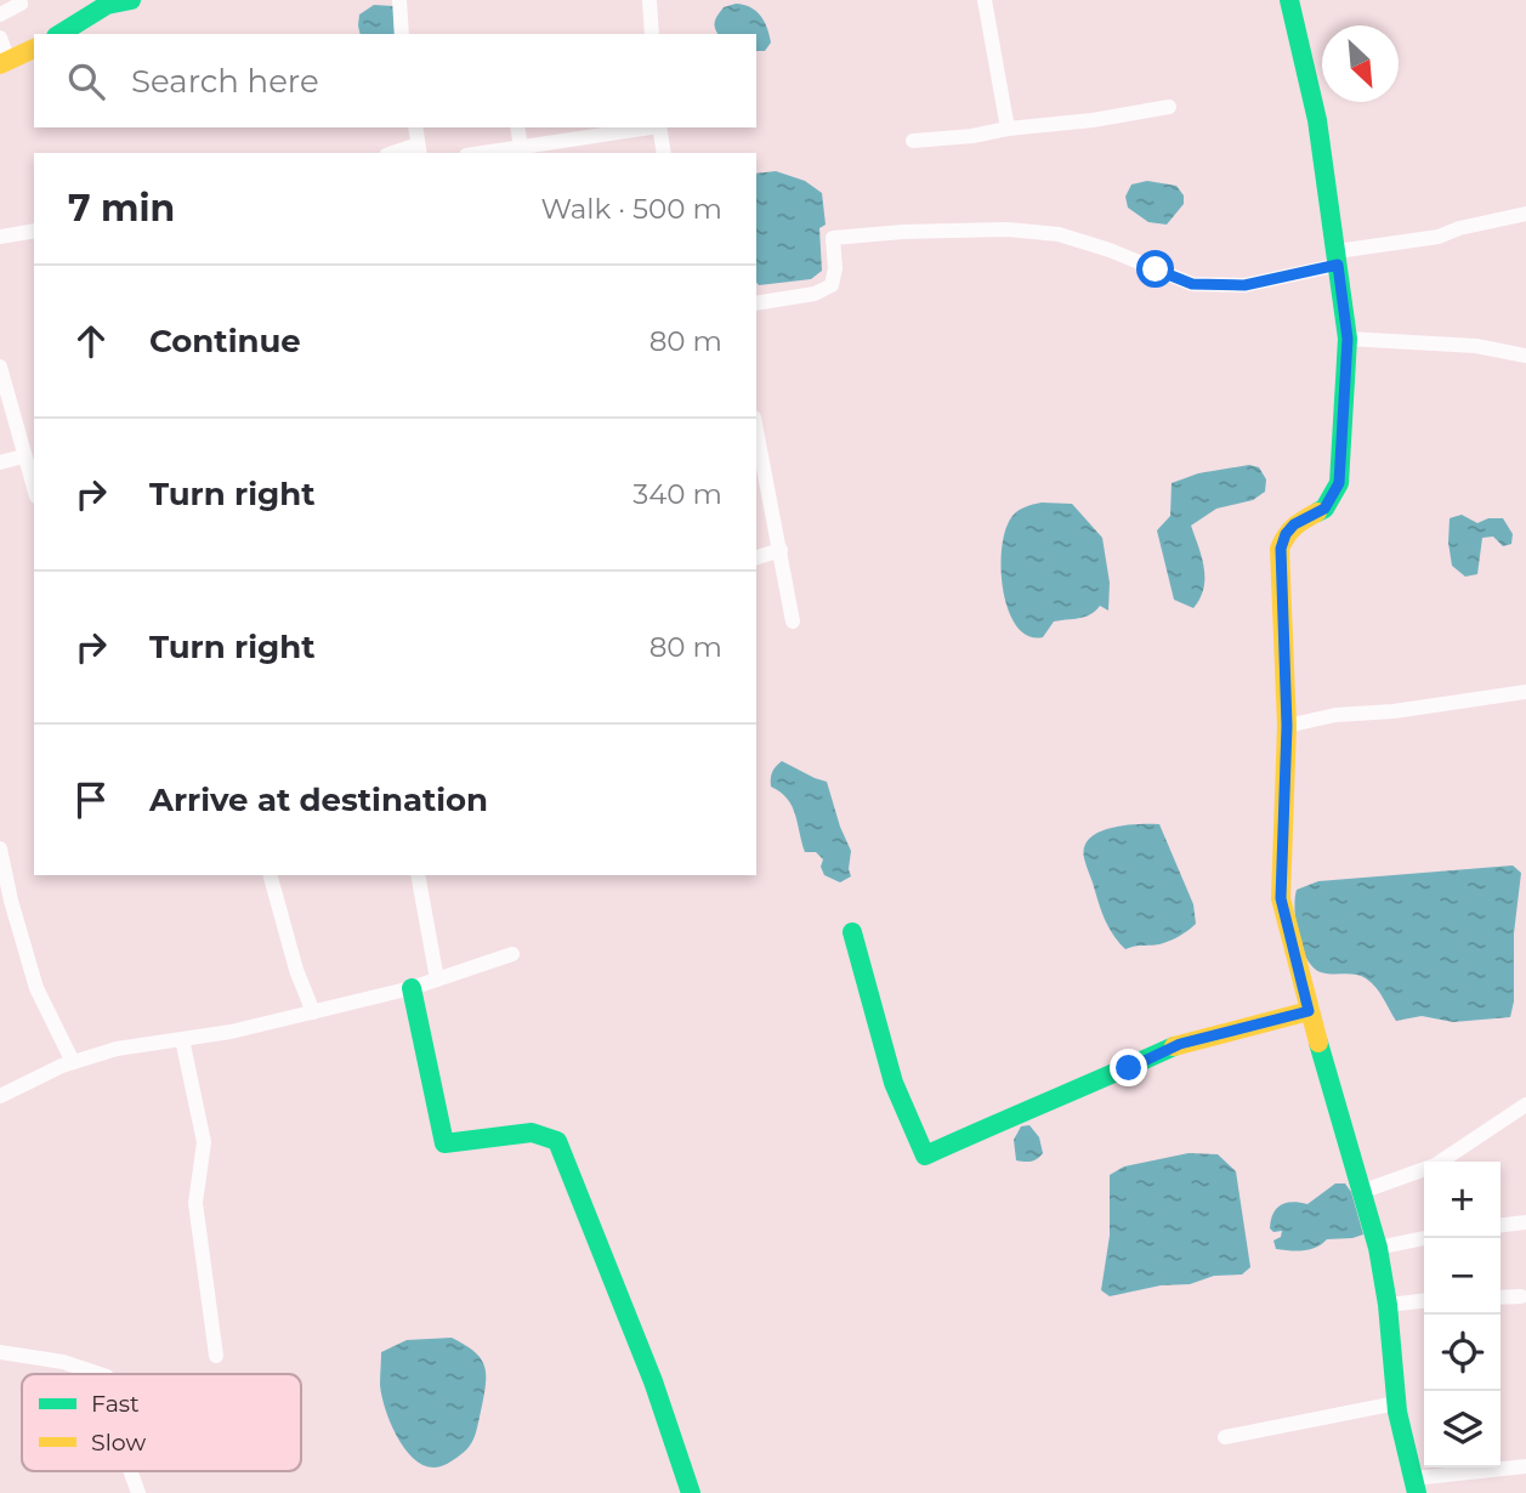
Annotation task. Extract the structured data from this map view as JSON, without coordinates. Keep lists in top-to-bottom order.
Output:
{
  "legend": ["Fast", "Slow"],
  "north": "bottom right",
  "page": {
    "search": "Search here",
    "heading": ["7 min", "Walk · 500 m"],
    "list": [
      ["Continue", "80 m"],
      ["Turn right", "340 m"],
      ["Turn right", "80 m"],
      "Arrive at destination"
    ],
    "map_buttons": ["+", "−"]
  }
}
